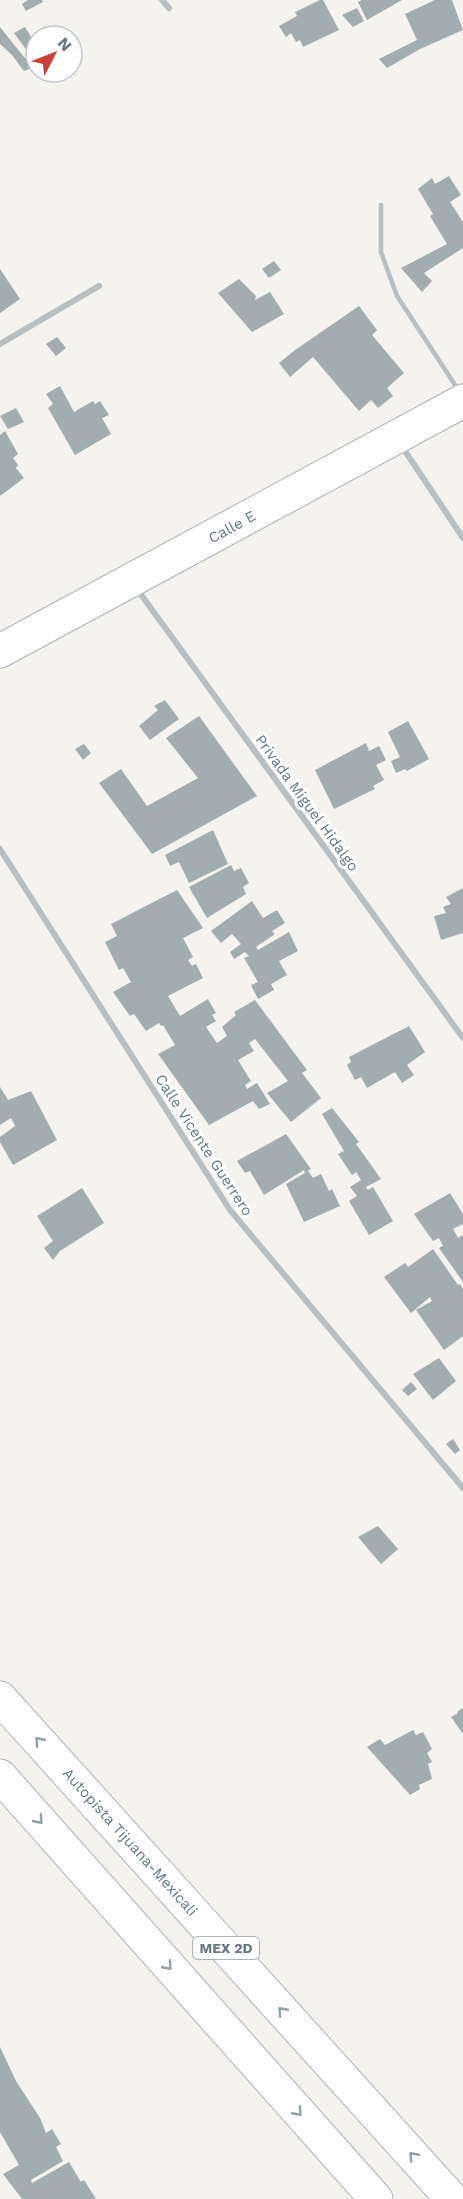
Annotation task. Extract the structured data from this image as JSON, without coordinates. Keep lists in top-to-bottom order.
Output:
{
  "streets": {
    "main road": ["Calle E", "Autopista Tijuana-Mexicali", "MEX 2D"],
    "street": ["Privada Miguel Hidalgo", "Calle Vicente Guerrero"]
  },
  "crossings": [
    ["Calle E", "Privada Miguel Hidalgo"]
  ],
  "north": "top right"
}
